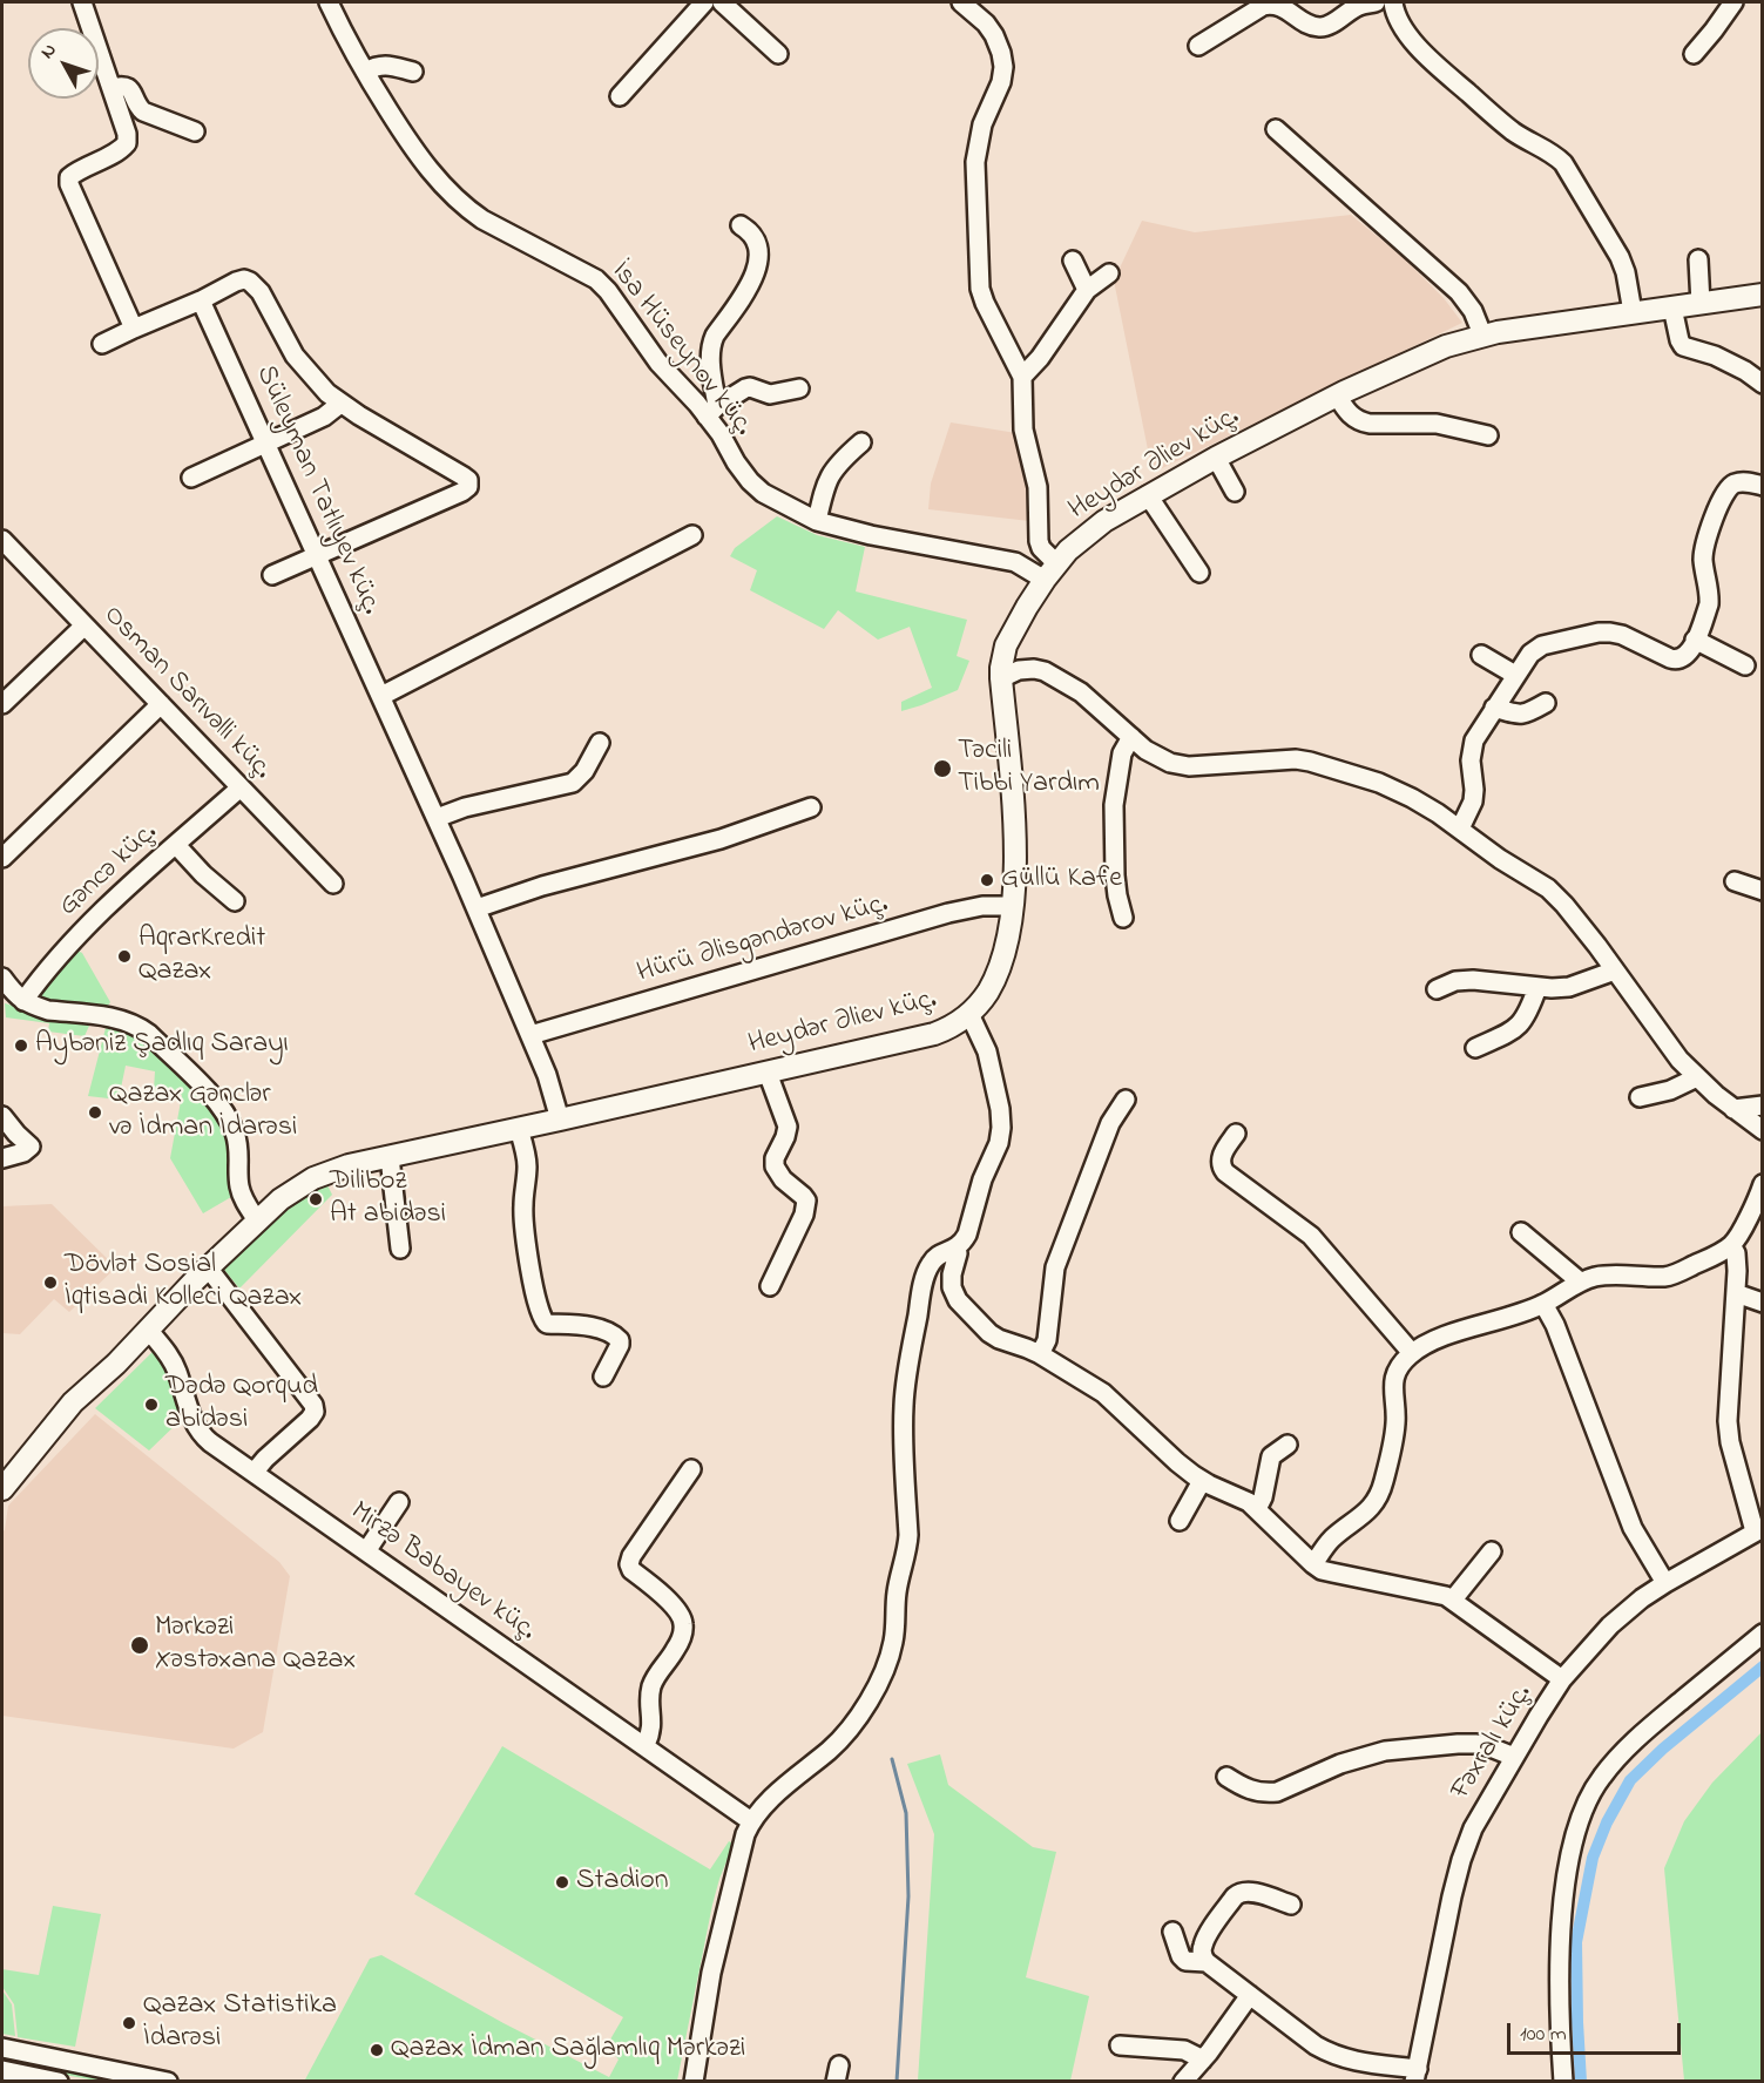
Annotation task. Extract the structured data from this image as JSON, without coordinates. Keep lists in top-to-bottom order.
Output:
{
  "streets": {
    "main road": ["Heydər Əliev küç."],
    "street": [
      "İsa Hüseynov küç.",
      "Süleyman Tatlıyev küç.",
      "Osman Sarıvəlli küç.",
      "Gəncə küç.",
      "Hürü Əlisgəndərov küç.",
      "Mirzə Babayev küç.",
      "Fəxralı küç."
    ]
  },
  "crossings": [
    ["İsa Hüseynov küç.", "Heydər Əliev küç."],
    ["Heydər Əliev küç.", "Süleyman Tatlıyev küç."],
    ["Heydər Əliev küç.", "Hürü Əlisgəndərov küç."],
    ["Heydər Əliev küç.", "Mirzə Babayev küç."],
    ["Süleyman Tatlıyev küç.", "Hürü Əlisgəndərov küç."],
    ["Osman Sarıvəlli küç.", "Gəncə küç."]
  ],
  "places": [
    "Təcili Tibbi Yardım",
    "Güllü Kafe",
    "AqrarKredit Qazax",
    "Aybəniz Şadlıq Sarayı",
    "Qazax Gənclər və İdman İdarəsi",
    "Diliboz At abidəsi",
    "Dövlət Sosial İqtisadi Kolleci Qazax",
    "Dədə Qorqud abidəsi",
    "Mərkəzi Xəstəxana Qazax",
    "Stadion",
    "Qazax Statistika İdarəsi",
    "Qazax İdman Sağlamlıq Mərkəzi"
  ],
  "scale_bar": "100 m",
  "north": "top left"
}
